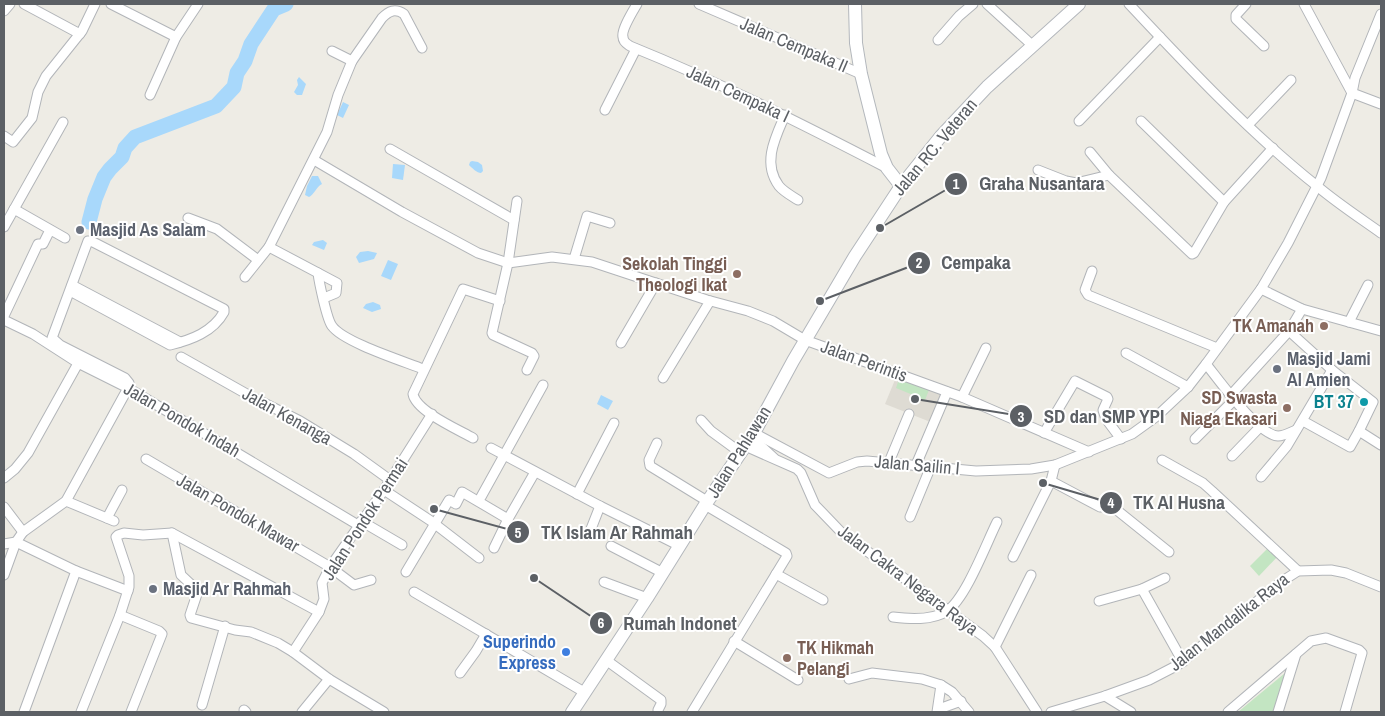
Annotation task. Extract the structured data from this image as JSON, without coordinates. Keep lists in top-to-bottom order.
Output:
{
  "streets": {
    "main road": ["Jalan RC. Veteran", "Jalan Pahlawan"],
    "street": [
      "Jalan Cempaka II",
      "Jalan Cempaka I",
      "Jalan Perintis",
      "Jalan Kenanga",
      "Jalan Pondok Indah",
      "Jalan Sailin I",
      "Jalan Pondok Mawar",
      "Jalan Pondok Permai",
      "Jalan Cakra Negara Raya",
      "Jalan Mandalika Raya"
    ]
  },
  "crossings": [
    ["Jalan RC. Veteran", "Jalan Perintis"],
    ["Jalan RC. Veteran", "Jalan Pahlawan"],
    ["Jalan Perintis", "Jalan Pahlawan"],
    ["Jalan Perintis", "Jalan Sailin I"],
    ["Jalan Kenanga", "Jalan Pondok Permai"],
    ["Jalan Pondok Indah", "Jalan Pondok Permai"],
    ["Jalan Pahlawan", "Jalan Sailin I"],
    ["Jalan Pahlawan", "Jalan Cakra Negara Raya"],
    ["Jalan Sailin I", "Jalan Cakra Negara Raya"],
    ["Jalan Pondok Mawar", "Jalan Pondok Permai"]
  ],
  "places": [
    "Graha Nusantara",
    "Masjid As Salam",
    "Sekolah Tinggi Theologi Ikat",
    "Cempaka",
    "TK Amanah",
    "Masjid Jami Al Amien",
    "SD dan SMP YPI",
    "BT 37",
    "SD Swasta Niaga Ekasari",
    "TK Al Husna",
    "TK Islam Ar Rahmah",
    "Rumah Indonet",
    "Masjid Ar Rahmah",
    "Superindo Express",
    "TK Hikmah Pelangi"
  ]
}
